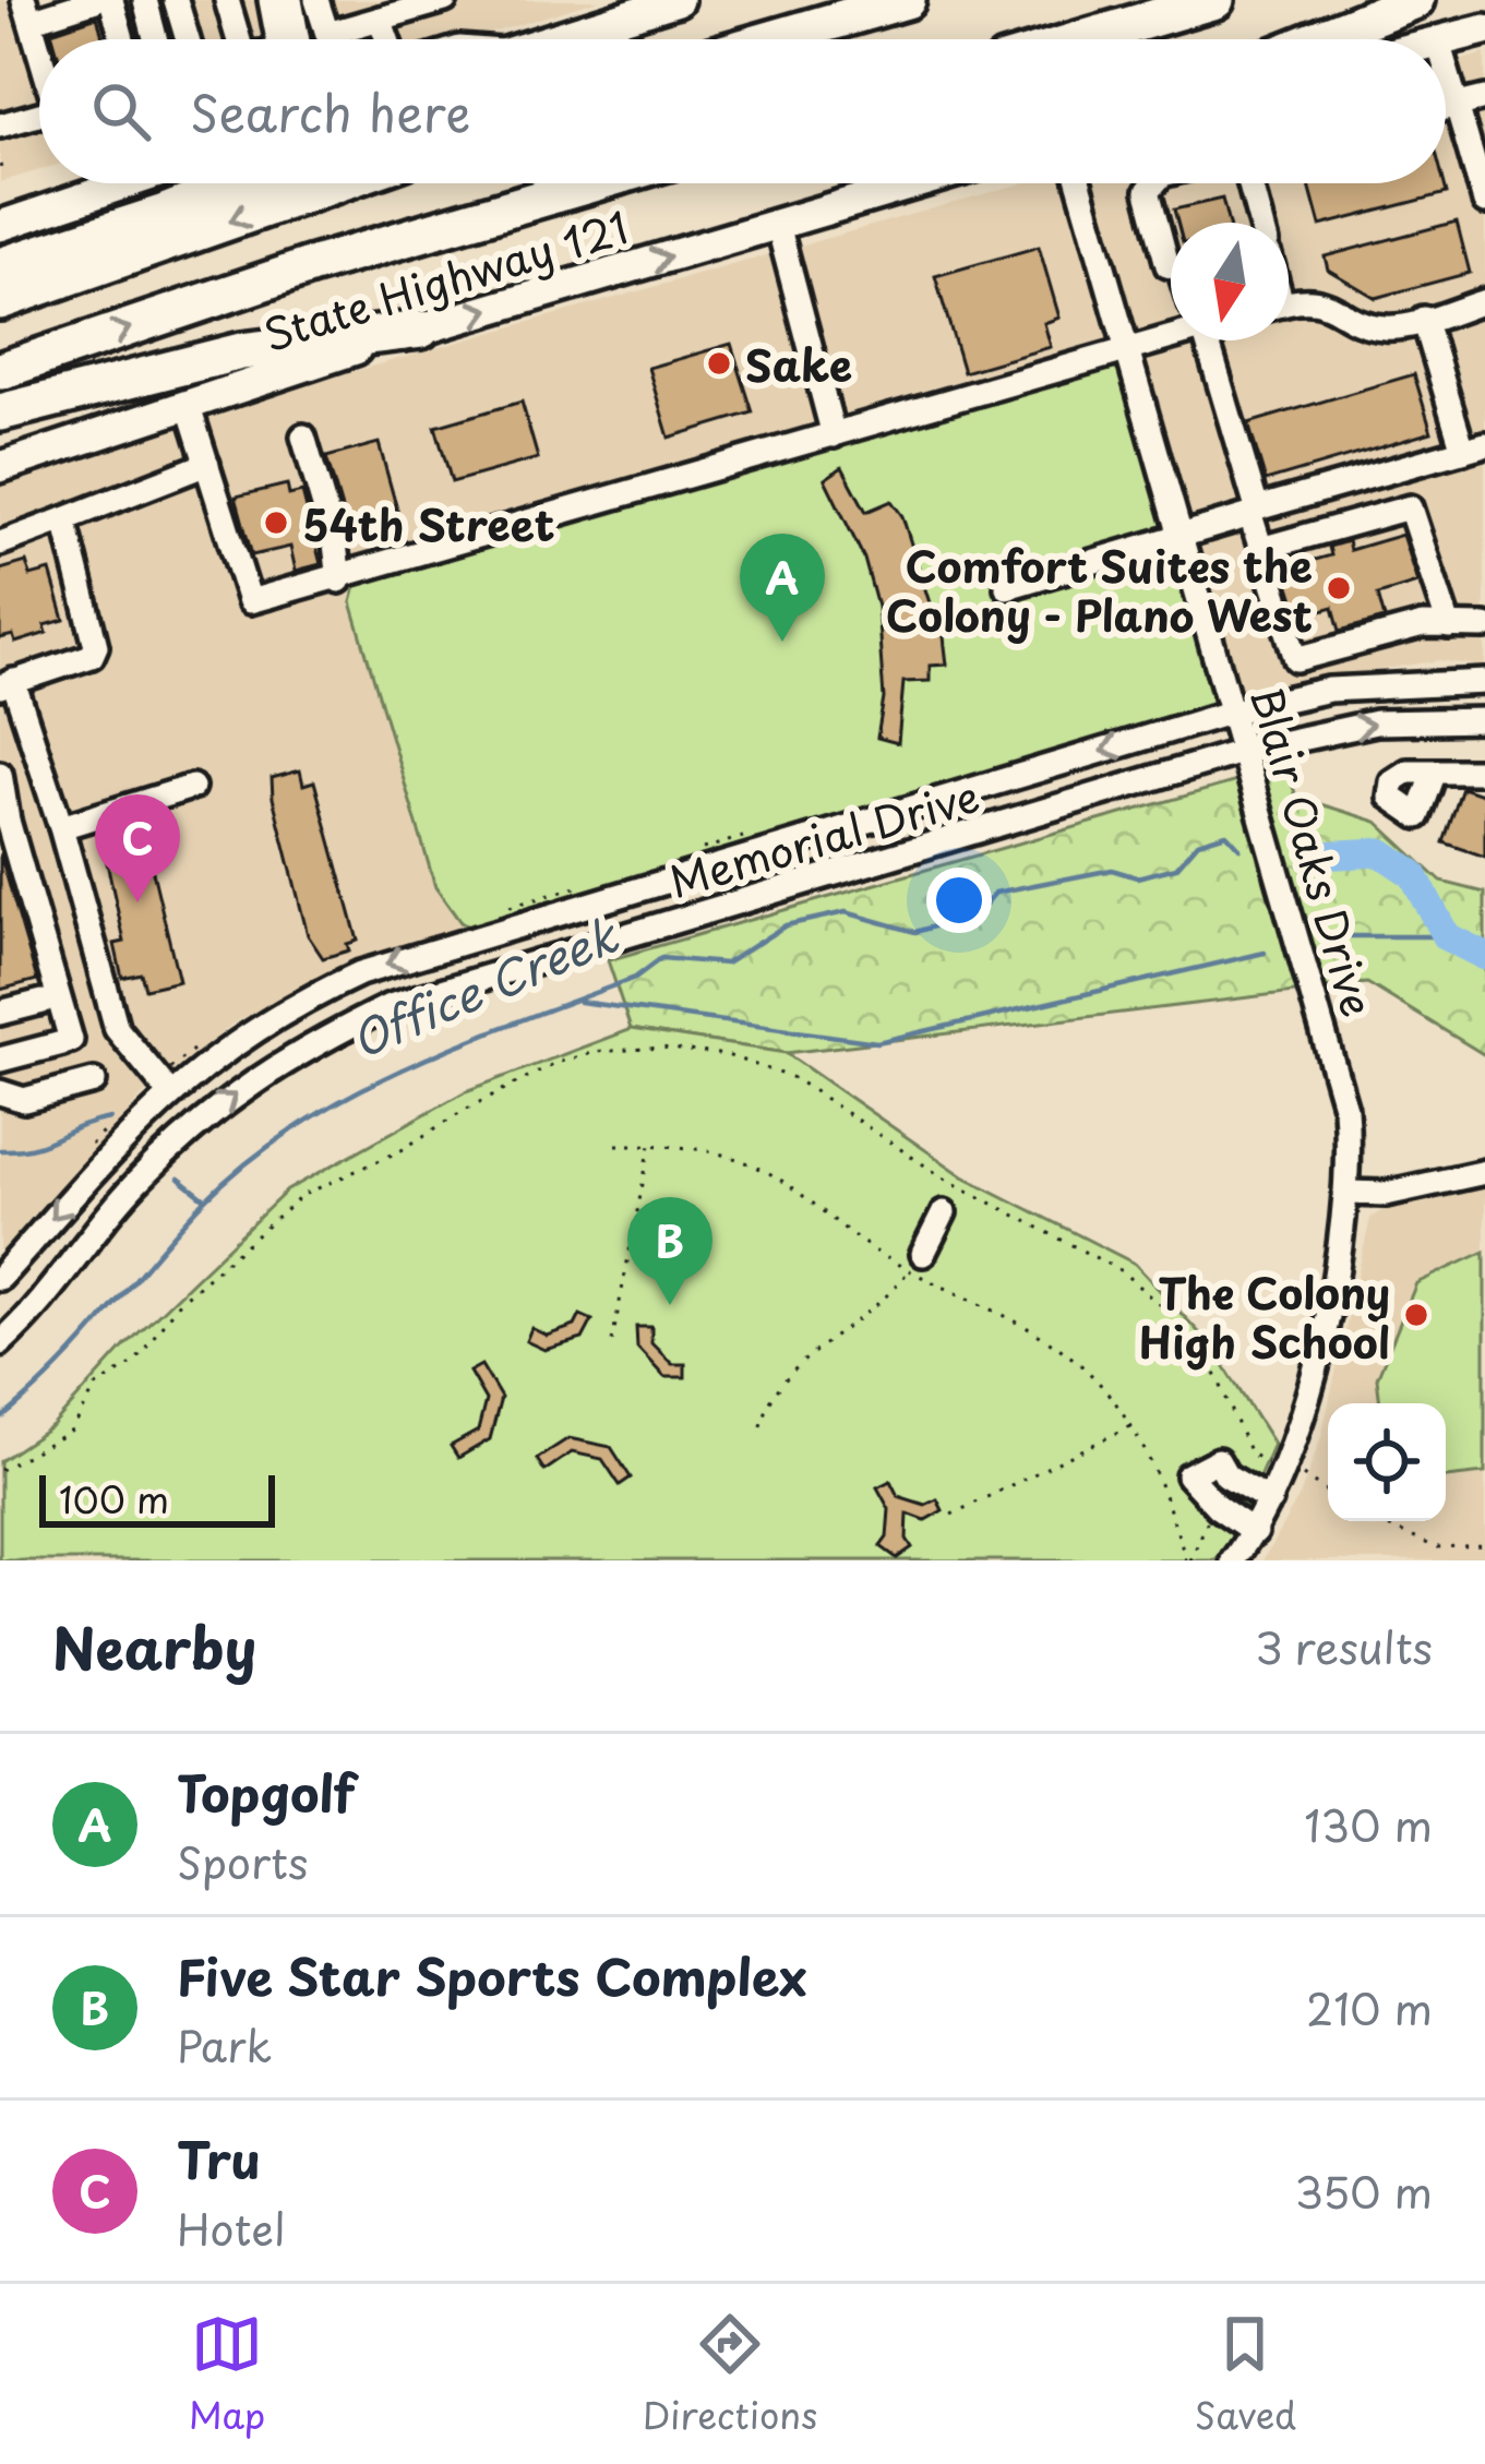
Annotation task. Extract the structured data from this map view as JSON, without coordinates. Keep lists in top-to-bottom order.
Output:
{
  "streets": {
    "main road": ["State Highway 121"],
    "street": ["Memorial Drive", "Blair Oaks Drive"]
  },
  "crossings": [
    ["Memorial Drive", "Blair Oaks Drive"]
  ],
  "water": ["Office Creek"],
  "places": [
    "Sake",
    "54th Street",
    "Comfort Suites the Colony - Plano West",
    "The Colony High School"
  ],
  "scale_bar": "100 m",
  "north": "bottom",
  "page": {
    "search": "Search here",
    "pins": ["A", "C", "B"],
    "scale": "100 m",
    "heading": ["Nearby", "3 results"],
    "list": [
      {
        "mark": "A",
        "name": "Topgolf",
        "note": "Sports",
        "value": "130 m"
      },
      {
        "mark": "B",
        "name": "Five Star Sports Complex",
        "note": "Park",
        "value": "210 m"
      },
      {
        "mark": "C",
        "name": "Tru",
        "note": "Hotel",
        "value": "350 m"
      }
    ],
    "nav": ["Map", "Directions", "Saved"]
  }
}
